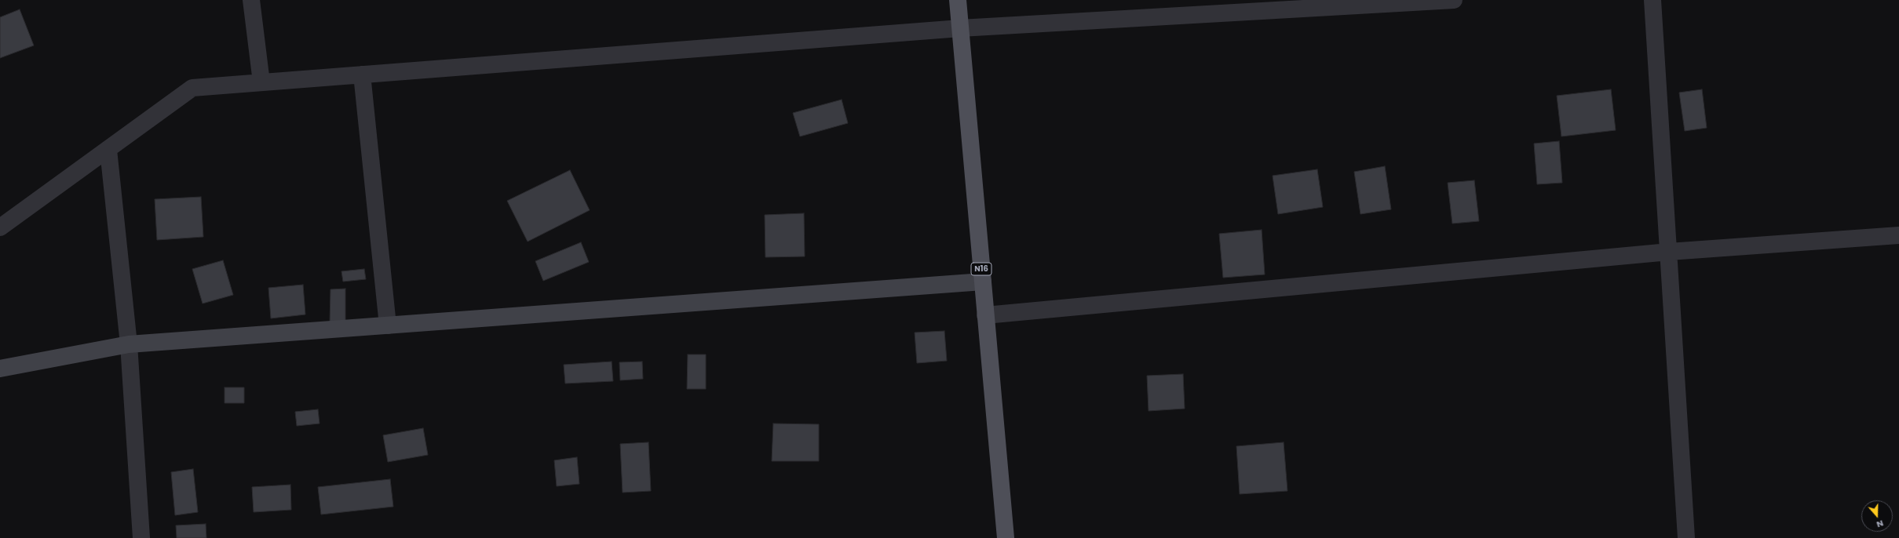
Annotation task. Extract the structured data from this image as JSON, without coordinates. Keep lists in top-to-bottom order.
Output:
{
  "streets": {
    "main road": ["N16"]
  },
  "north": "bottom"
}
